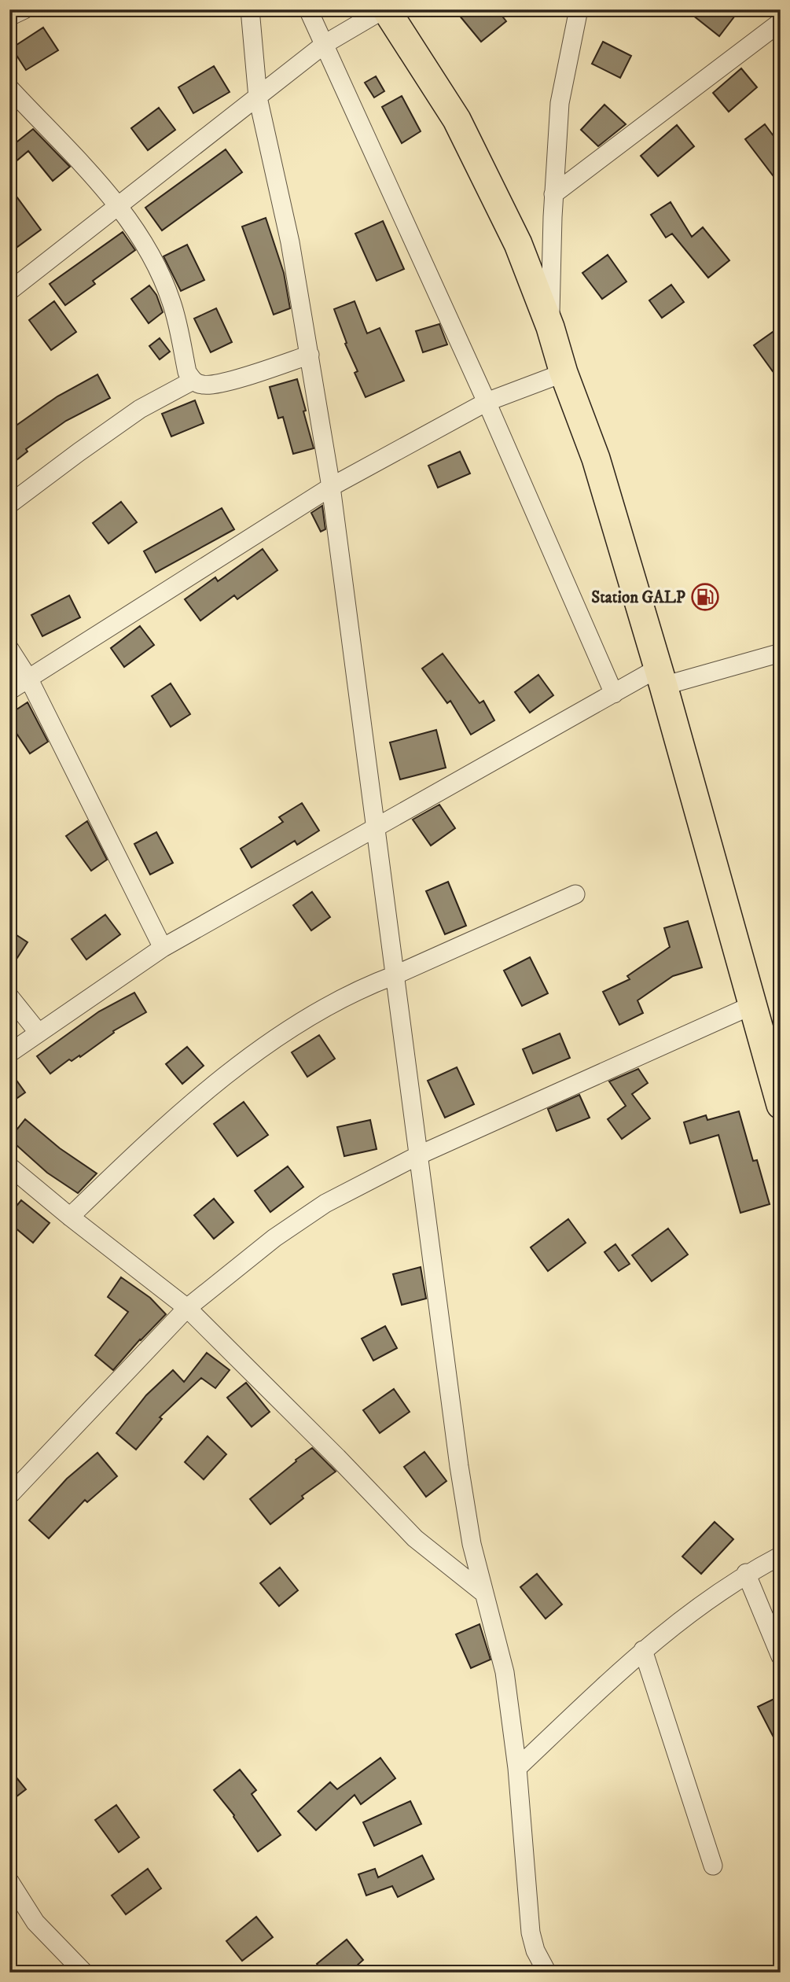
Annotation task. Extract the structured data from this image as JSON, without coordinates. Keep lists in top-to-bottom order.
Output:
{
  "places": {
    "fuel station": ["Station GALP"]
  }
}
